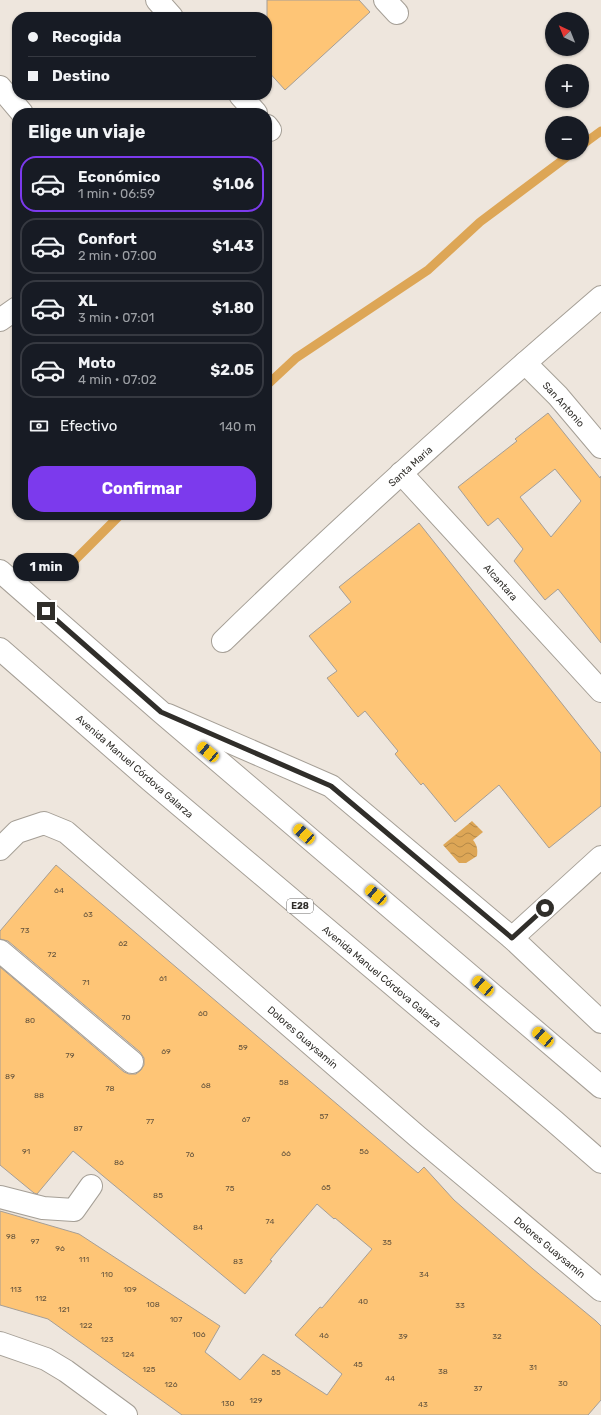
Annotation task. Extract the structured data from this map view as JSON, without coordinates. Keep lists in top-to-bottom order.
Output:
{
  "streets": {
    "street": [
      "San Antonio",
      "Santa Maria",
      "Alcantara",
      "Avenida Manuel Córdova Galarza",
      "E28",
      "Dolores Guaysamín"
    ]
  },
  "crossings": [
    ["San Antonio", "Santa Maria"],
    ["Santa Maria", "Alcantara"]
  ],
  "house_numbers": [
    "64",
    "63",
    "73",
    "62",
    "72",
    "61",
    "71",
    "60",
    "70",
    "80",
    "59",
    "69",
    "79",
    "89",
    "58",
    "68",
    "78",
    "88",
    "57",
    "67",
    "77",
    "87",
    "91",
    "56",
    "66",
    "76",
    "86",
    "65",
    "75",
    "85",
    "74",
    "84",
    "98",
    "97",
    "35",
    "96",
    "111",
    "83",
    "110",
    "34",
    "113",
    "109",
    "112",
    "40",
    "108",
    "33",
    "121",
    "107",
    "122",
    "106",
    "46",
    "39",
    "32",
    "123",
    "124",
    "45",
    "31",
    "125",
    "38",
    "55",
    "44",
    "30",
    "126",
    "37",
    "129",
    "130",
    "43"
  ],
  "north": "top left",
  "page": {
    "map_buttons": ["+", "−"],
    "banner": ["Recogida", "Destino"],
    "heading": "Elige un viaje",
    "list": [
      {
        "name": "Económico",
        "note": "1 min · 06:59",
        "value": "$1.06"
      },
      {
        "name": "Confort",
        "note": "2 min · 07:00",
        "value": "$1.43"
      },
      {
        "name": "XL",
        "note": "3 min · 07:01",
        "value": "$1.80"
      },
      {
        "name": "Moto",
        "note": "4 min · 07:02",
        "value": "$2.05"
      }
    ],
    "pay": ["Efectivo", "140 m"],
    "buttons": "Confirmar",
    "bubble": "1 min"
  }
}
